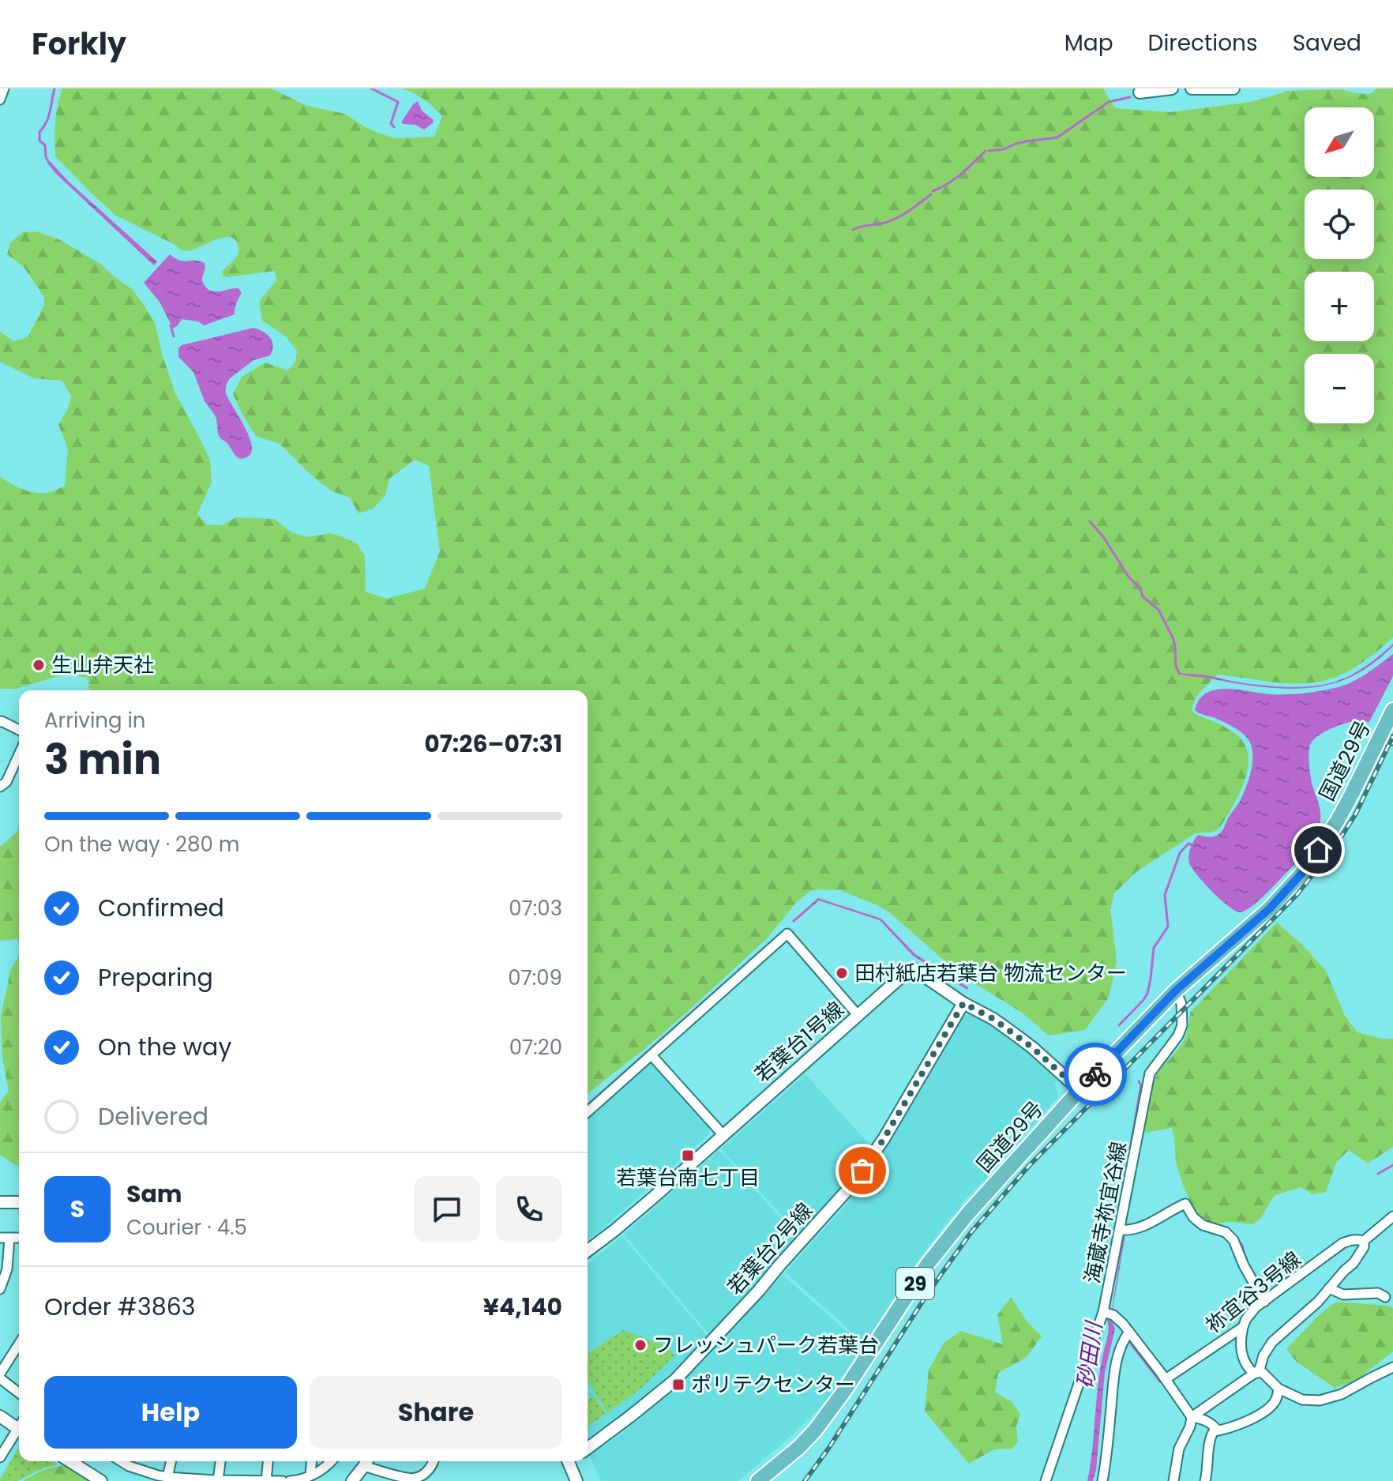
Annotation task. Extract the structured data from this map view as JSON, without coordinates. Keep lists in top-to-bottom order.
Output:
{
  "streets": {
    "highway": ["国道29号", "29"],
    "street": [
      "若葉台1号線",
      "海蔵寺祢宜谷線",
      "若葉台2号線",
      "祢宜谷3号線"
    ]
  },
  "crossings": [
    ["国道29号", "若葉台1号線"],
    ["国道29号", "海蔵寺祢宜谷線"],
    ["若葉台1号線", "若葉台2号線"]
  ],
  "water": ["砂田川"],
  "places": {
    "other": ["生山弁天社", "田村紙店若葉台 物流センター", "フレッシュパーク若葉台"],
    "transit": ["若葉台南七丁目", "ポリテクセンター"]
  },
  "north": "bottom left",
  "page": {
    "header": "Forkly",
    "nav": ["Map", "Directions", "Saved"],
    "map_buttons": ["+", "−"],
    "heading": ["3 min", "Arriving in", "07:26–07:31"],
    "panel": [
      "Sam",
      "Courier · 4.5",
      "Order #3863",
      "¥4,140"
    ],
    "bar": "On the way · 280 m",
    "list": [
      ["Confirmed", "07:03"],
      ["Preparing", "07:09"],
      ["On the way", "07:20"],
      "Delivered"
    ],
    "round": "S",
    "buttons": ["Help", "Share"]
  }
}
